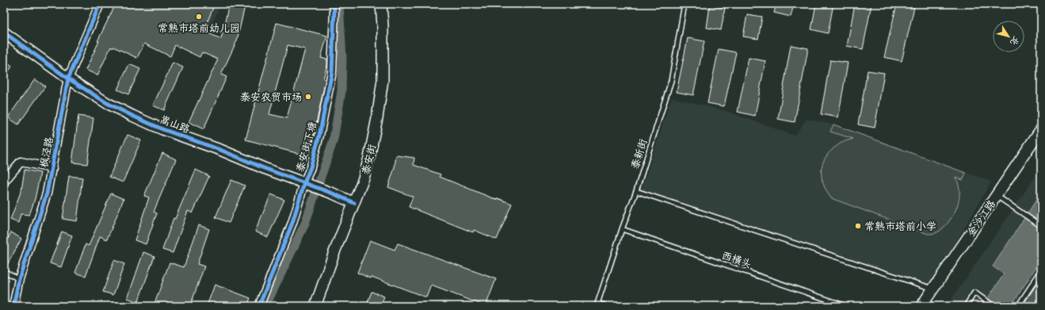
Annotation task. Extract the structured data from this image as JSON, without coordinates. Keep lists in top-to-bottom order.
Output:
{
  "streets": {
    "street": [
      "嵩山路",
      "泰安街下塘",
      "枫泾路",
      "泰安街",
      "金沙江路"
    ],
    "lane": ["泰新街", "西横头"]
  },
  "crossings": [
    ["嵩山路", "泰安街下塘"],
    ["嵩山路", "枫泾路"],
    ["嵩山路", "泰安街"],
    ["泰新街", "西横头"]
  ],
  "places": ["常熟市塔前幼儿园", "泰安农贸市场", "常熟市塔前小学"],
  "north": "bottom right"
}
